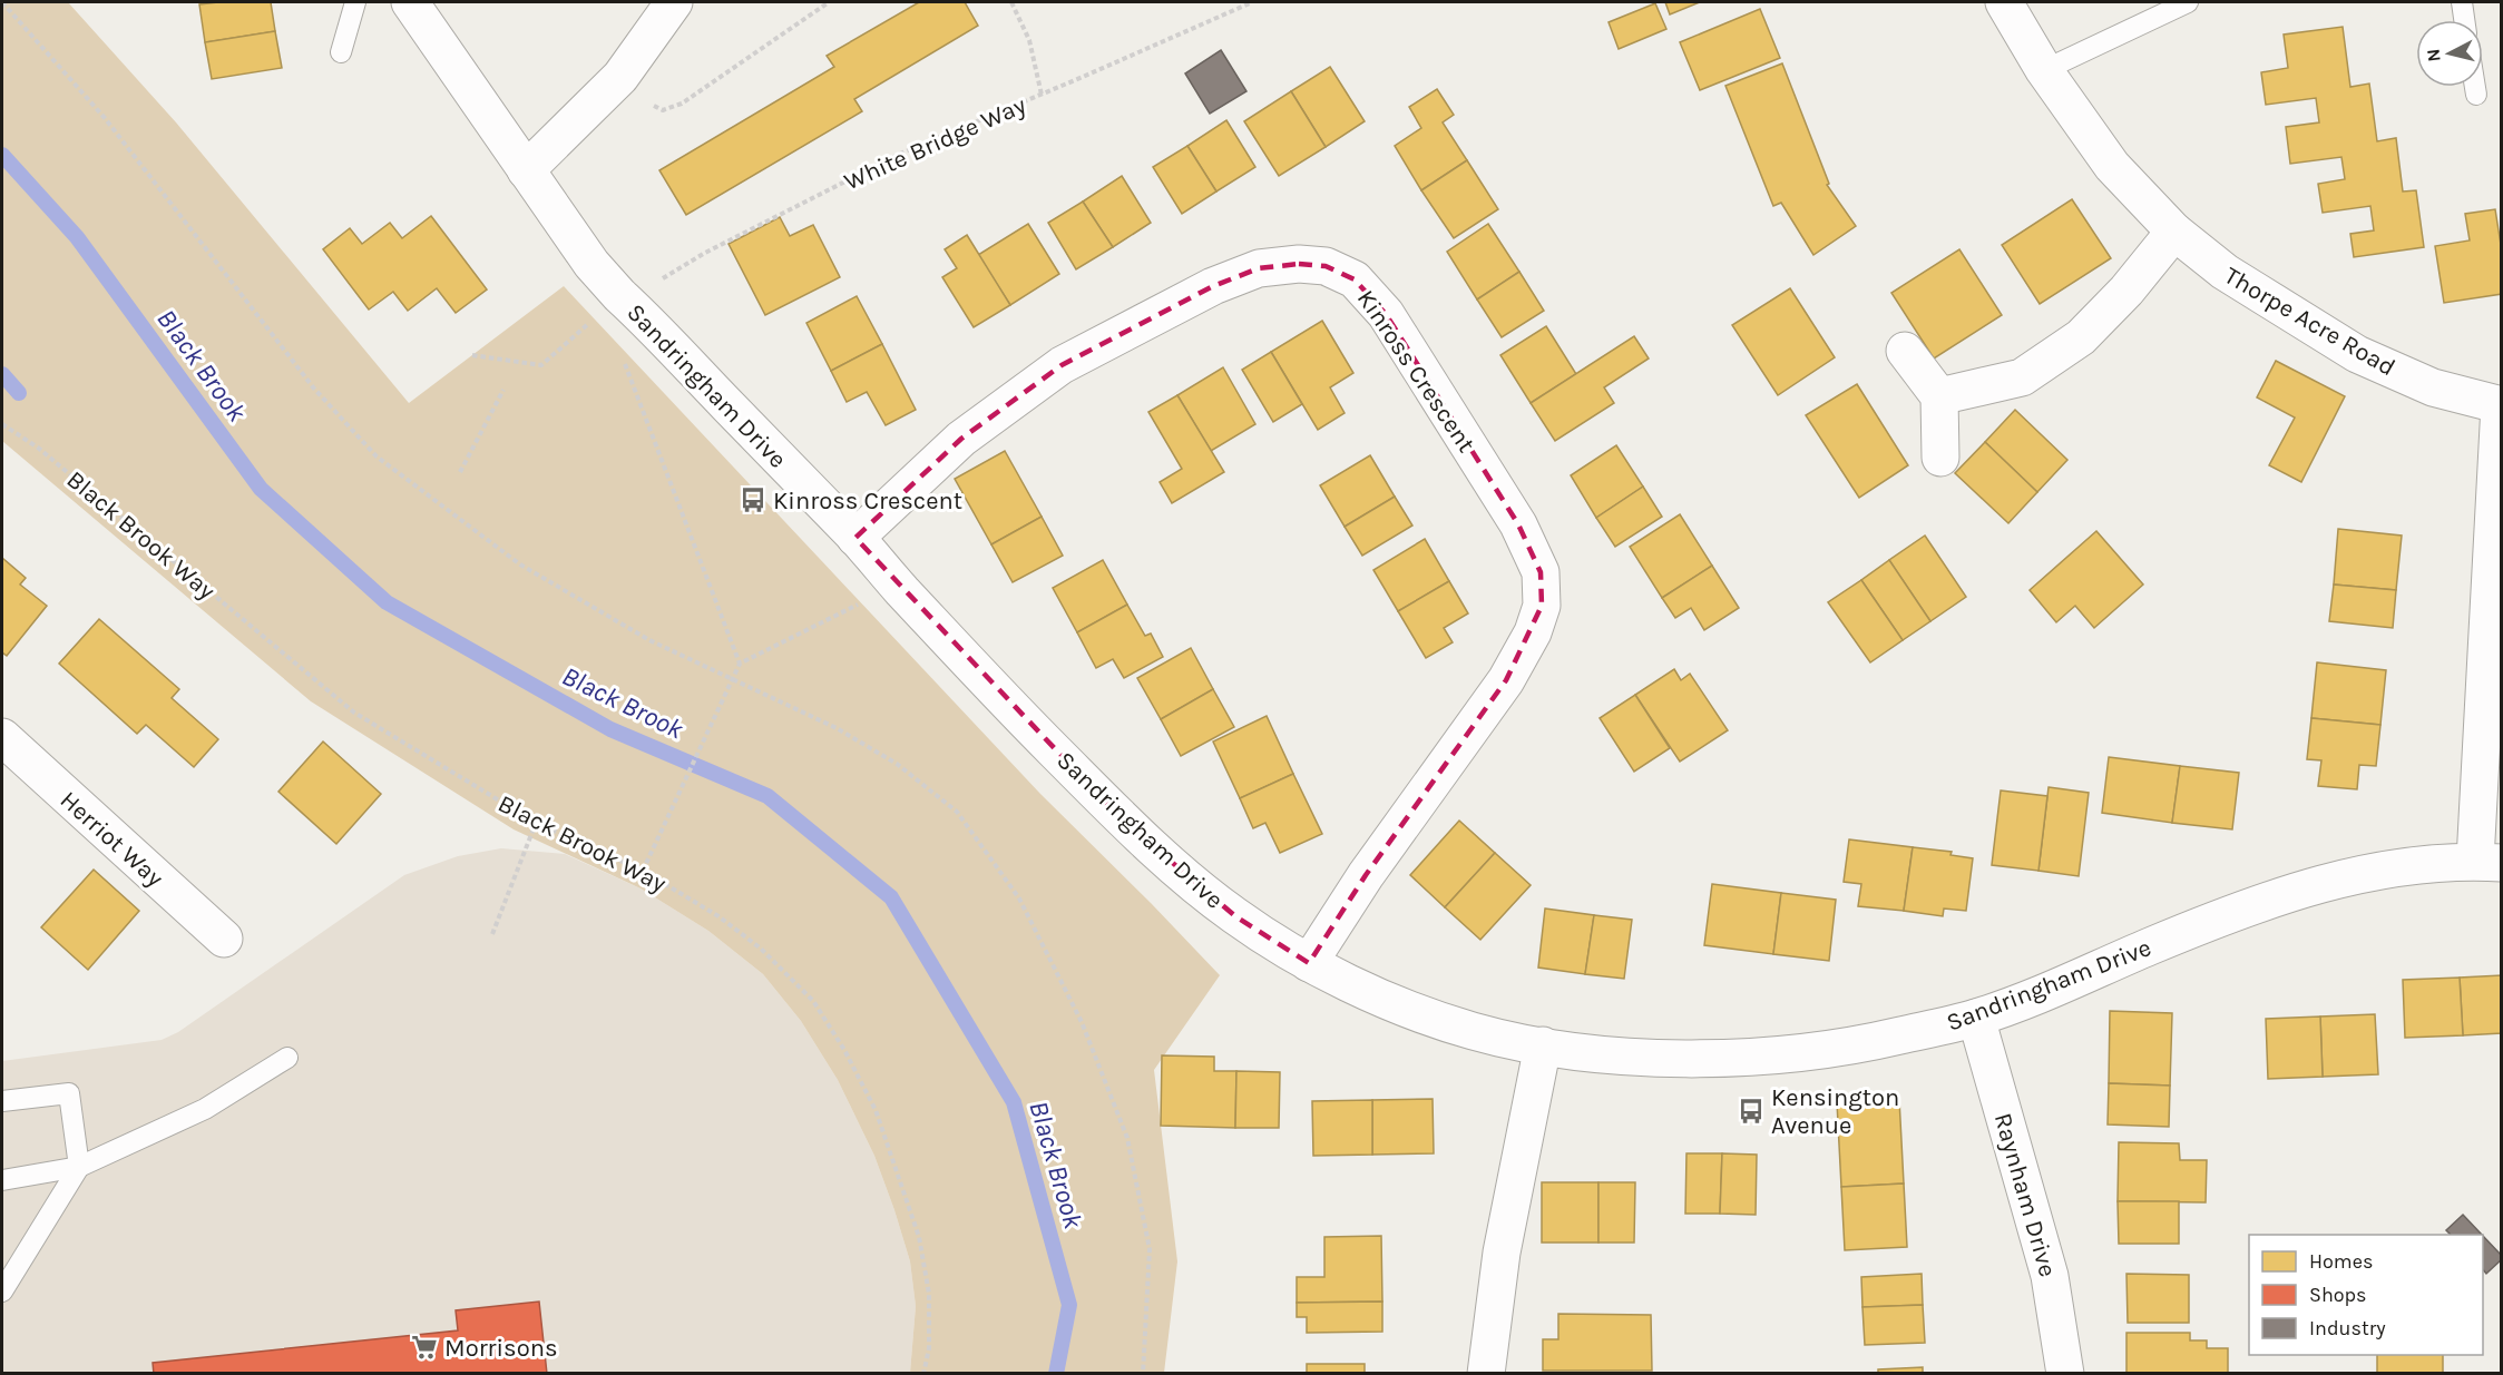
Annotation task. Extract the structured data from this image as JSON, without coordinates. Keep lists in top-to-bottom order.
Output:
{
  "streets": {
    "street": [
      "Thorpe Acre Road",
      "Kinross Crescent",
      "Sandringham Drive",
      "Herriot Way",
      "Raynham Drive"
    ],
    "path": ["White Bridge Way", "Black Brook Way"]
  },
  "crossings": [
    ["White Bridge Way", "Sandringham Drive"],
    ["Kinross Crescent", "Sandringham Drive"],
    ["Sandringham Drive", "Raynham Drive"]
  ],
  "water": ["Black Brook"],
  "places": {
    "bus stop": ["Kinross Crescent", "Kensington Avenue"],
    "supermarket": ["Morrisons"]
  },
  "legend": ["Homes", "Shops", "Industry"],
  "north": "left"
}
